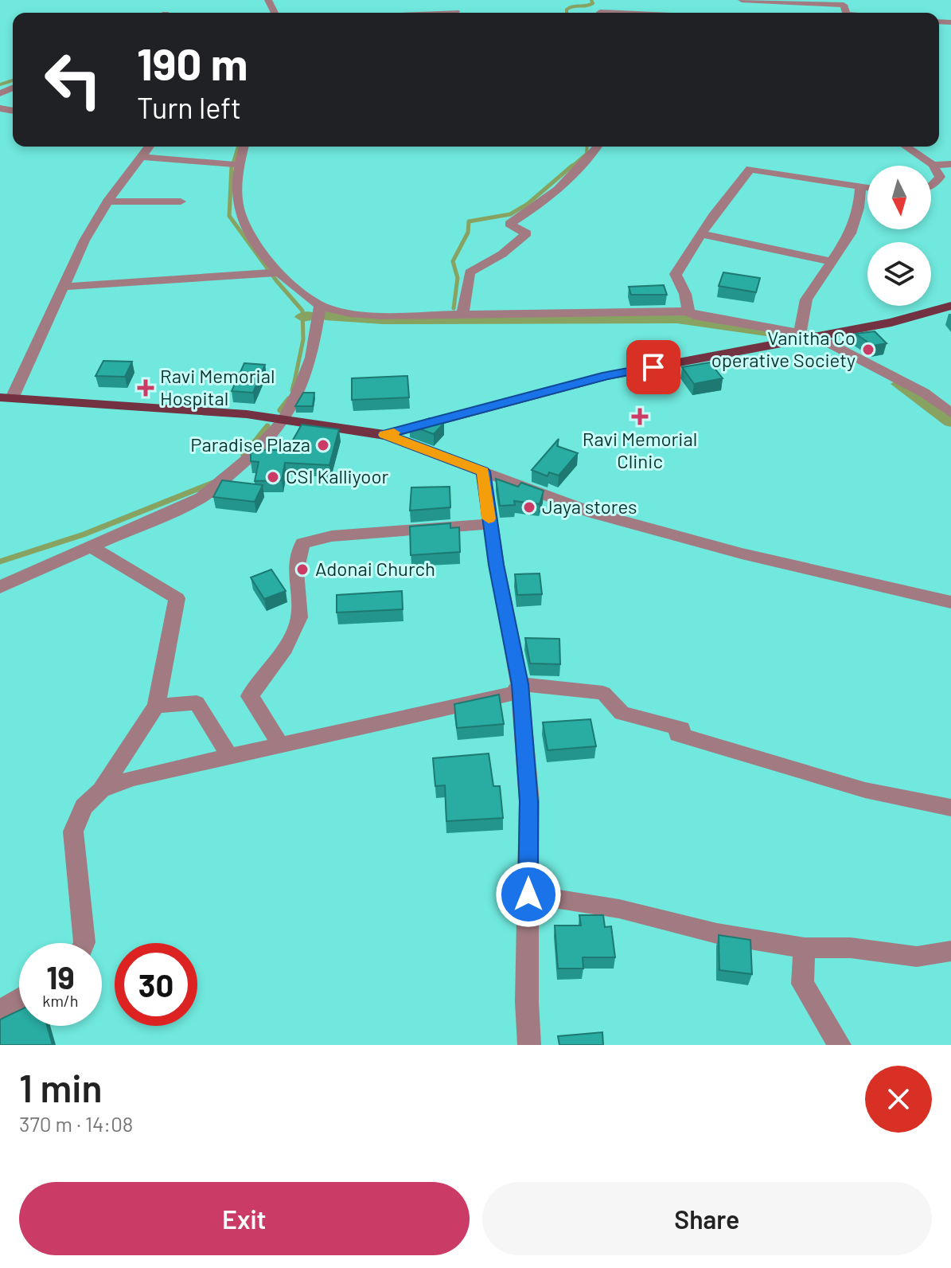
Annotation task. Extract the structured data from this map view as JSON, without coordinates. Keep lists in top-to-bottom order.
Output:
{
  "places": {
    "other": [
      "Vanitha Co operative Society",
      "Paradise Plaza",
      "CSI Kalliyoor",
      "Jaya stores",
      "Adonai Church"
    ],
    "health": ["Ravi Memorial Hospital", "Ravi Memorial Clinic"]
  },
  "north": "bottom",
  "page": {
    "turn": ["190 m", "Turn left"],
    "speed": "19 km/h",
    "limit": "30",
    "heading": ["1 min", "370 m · 14:08"],
    "buttons": ["Exit", "Share"]
  }
}
